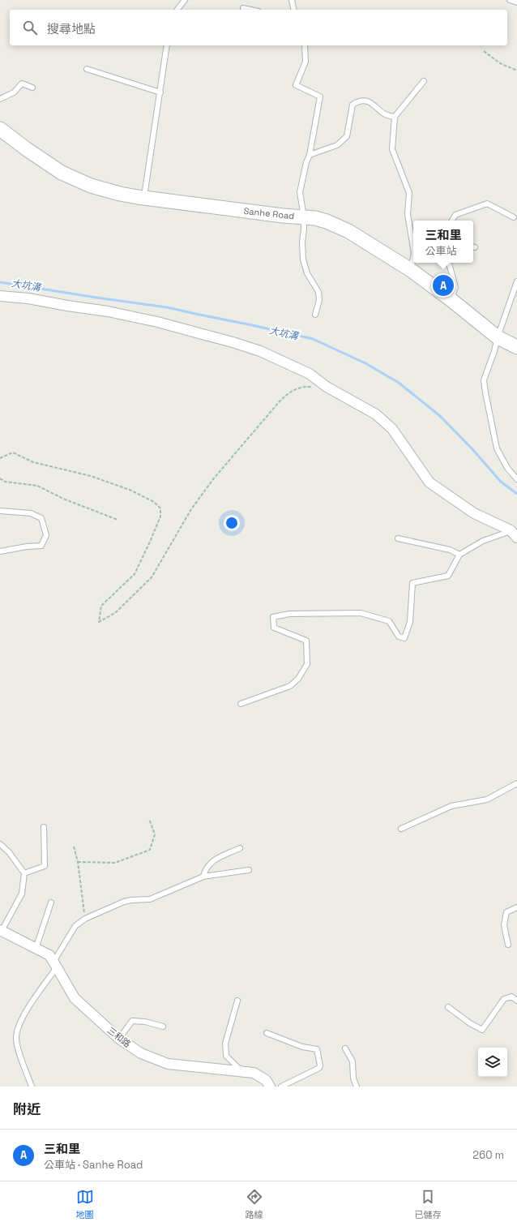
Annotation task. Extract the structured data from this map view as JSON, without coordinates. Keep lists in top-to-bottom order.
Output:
{
  "streets": {
    "main road": ["Sanhe Road"],
    "street": ["三和路"]
  },
  "water": ["大坑溝"],
  "page": {
    "search": "搜尋地點",
    "popup": ["三和里", "公車站"],
    "pins": "A",
    "heading": "附近",
    "list": [
      {
        "mark": "A",
        "name": "三和里",
        "note": "公車站 · Sanhe Road",
        "value": "260 m"
      }
    ],
    "nav": ["地圖", "路線", "已儲存"]
  }
}
